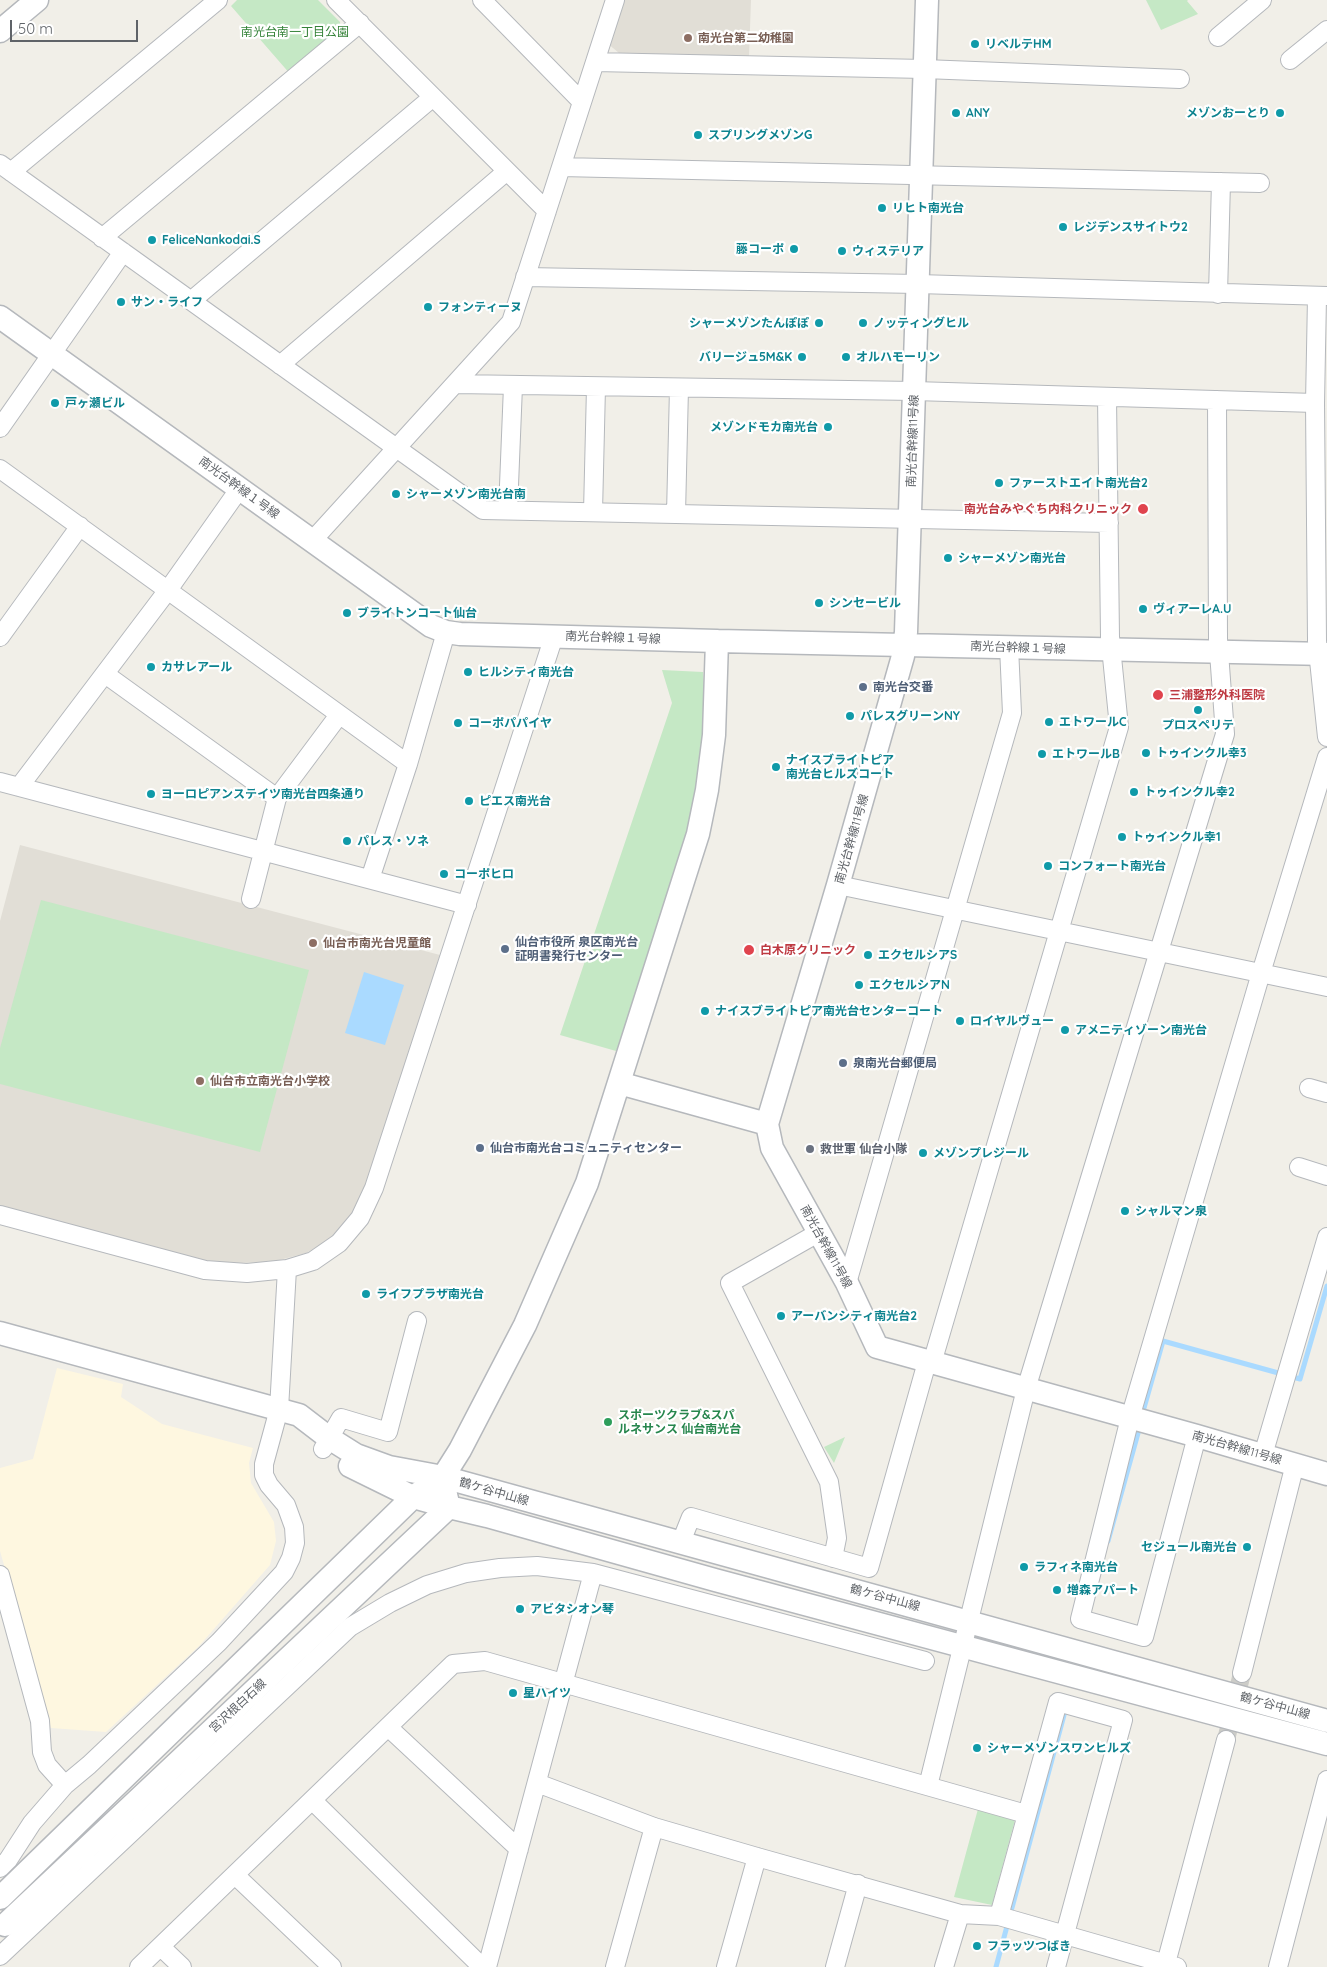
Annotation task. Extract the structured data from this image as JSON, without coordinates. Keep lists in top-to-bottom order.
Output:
{
  "streets": {
    "street": [
      "南光台幹線11号線",
      "南光台幹線１号線",
      "鶴ケ谷中山線",
      "宮沢根白石線"
    ]
  },
  "crossings": [
    ["南光台幹線11号線", "南光台幹線１号線"]
  ],
  "parks": ["南光台南一丁目公園"],
  "places": [
    "南光台第二幼稚園",
    "リベルテHM",
    "ANY",
    "メゾンおーとり",
    "スプリングメゾンG",
    "リヒト南光台",
    "レジデンスサイトウ2",
    "FeliceNankodai.S",
    "藤コーポ",
    "ウィステリア",
    "サン・ライフ",
    "フォンティーヌ",
    "シャーメゾンたんぽぽ",
    "ノッティングヒル",
    "バリージュ5M&K",
    "オルハモーリン",
    "戸ヶ瀬ビル",
    "メゾンドモカ南光台",
    "ファーストエイト南光台2",
    "シャーメゾン南光台南",
    "南光台みやぐち内科クリニック",
    "シャーメゾン南光台",
    "シンセービル",
    "ヴィアーレA.U",
    "ブライトンコート仙台",
    "カサレアール",
    "ヒルシティ南光台",
    "南光台交番",
    "三浦整形外科医院",
    "プロスペリテ",
    "パレスグリーンNY",
    "エトワールC",
    "コーポパパイヤ",
    "トゥインクル幸3",
    "エトワールB",
    "ナイスブライトピア 南光台ヒルズコート",
    "トゥインクル幸2",
    "ヨーロピアンステイツ南光台四条通り",
    "ピエス南光台",
    "トゥインクル幸1",
    "パレス・ソネ",
    "コンフォート南光台",
    "コーポヒロ",
    "仙台市南光台児童館",
    "仙台市役所 泉区南光台 証明書発行センター",
    "白木原クリニック",
    "エクセルシアS",
    "エクセルシアN",
    "ナイスブライトピア南光台センターコート",
    "ロイヤルヴュー",
    "アメニティゾーン南光台",
    "泉南光台郵便局",
    "仙台市立南光台小学校",
    "仙台市南光台コミュニティセンター",
    "救世軍 仙台小隊",
    "メゾンプレジール",
    "シャルマン泉",
    "ライフプラザ南光台",
    "アーバンシティ南光台2",
    "スポーツクラブ&スパ ルネサンス 仙台南光台",
    "セジュール南光台",
    "ラフィネ南光台",
    "増森アパート",
    "アビタシオン琴",
    "星ハイツ",
    "シャーメゾンスワンヒルズ",
    "フラッツつばき"
  ],
  "scale_bar": "50 m"
}
